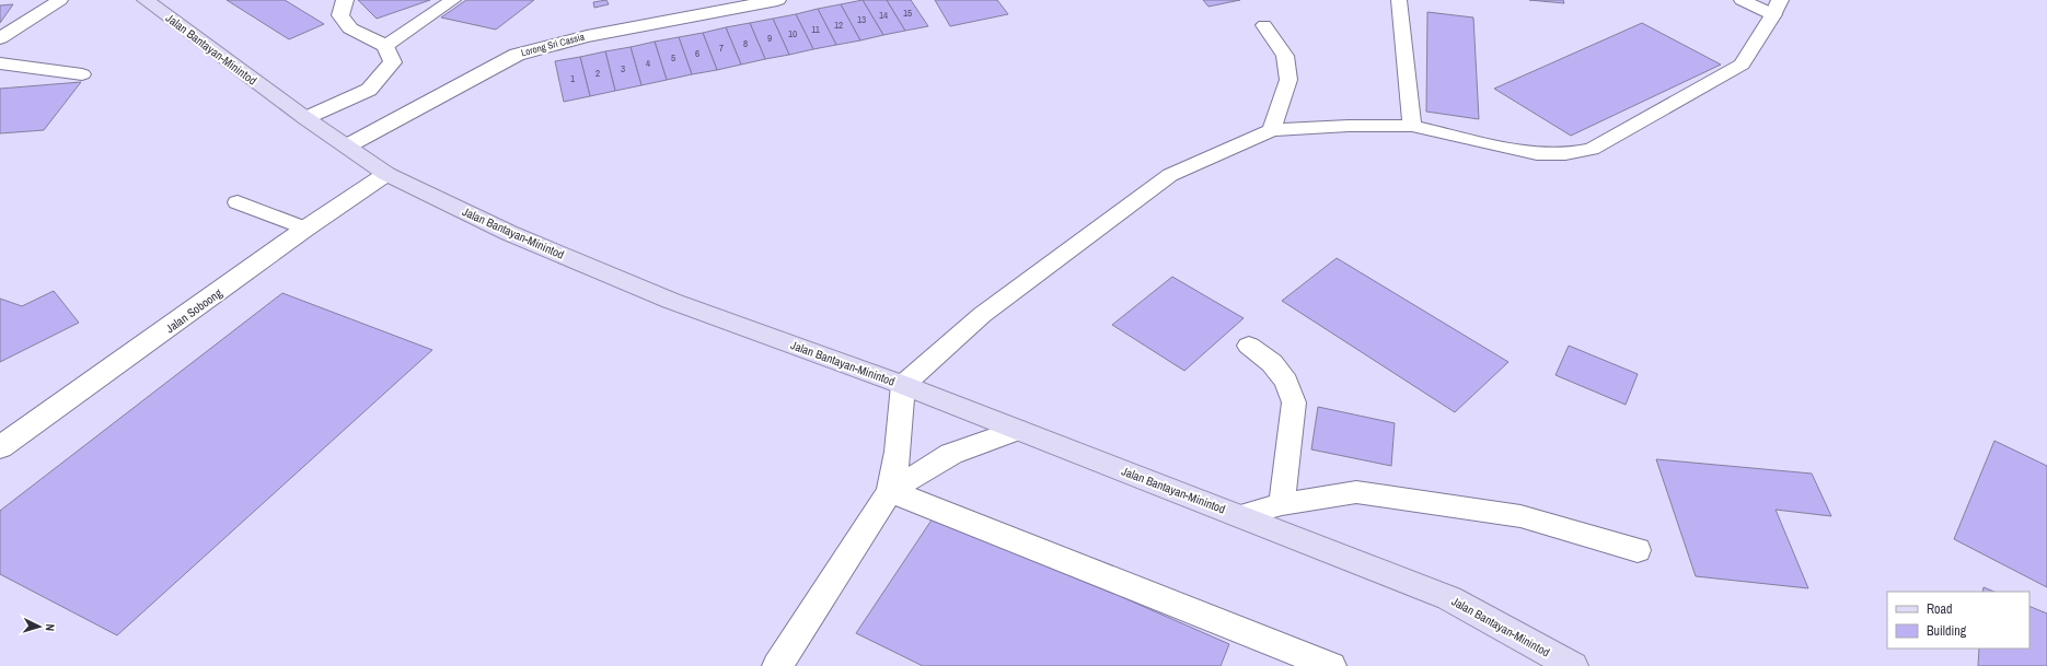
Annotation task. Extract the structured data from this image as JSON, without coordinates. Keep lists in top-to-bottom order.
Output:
{
  "streets": {
    "main road": ["Jalan Bantayan-Minintod"],
    "street": ["Lorong Sri Cassia", "Jalan Soboong"]
  },
  "crossings": [
    ["Lorong Sri Cassia", "Jalan Bantayan-Minintod"],
    ["Jalan Bantayan-Minintod", "Jalan Soboong"]
  ],
  "house_numbers": [
    "15",
    "14",
    "13",
    "12",
    "11",
    "10",
    "9",
    "8",
    "7",
    "6",
    "5",
    "4",
    "3",
    "2",
    "1"
  ],
  "legend": ["Road", "Building"],
  "north": "right"
}
